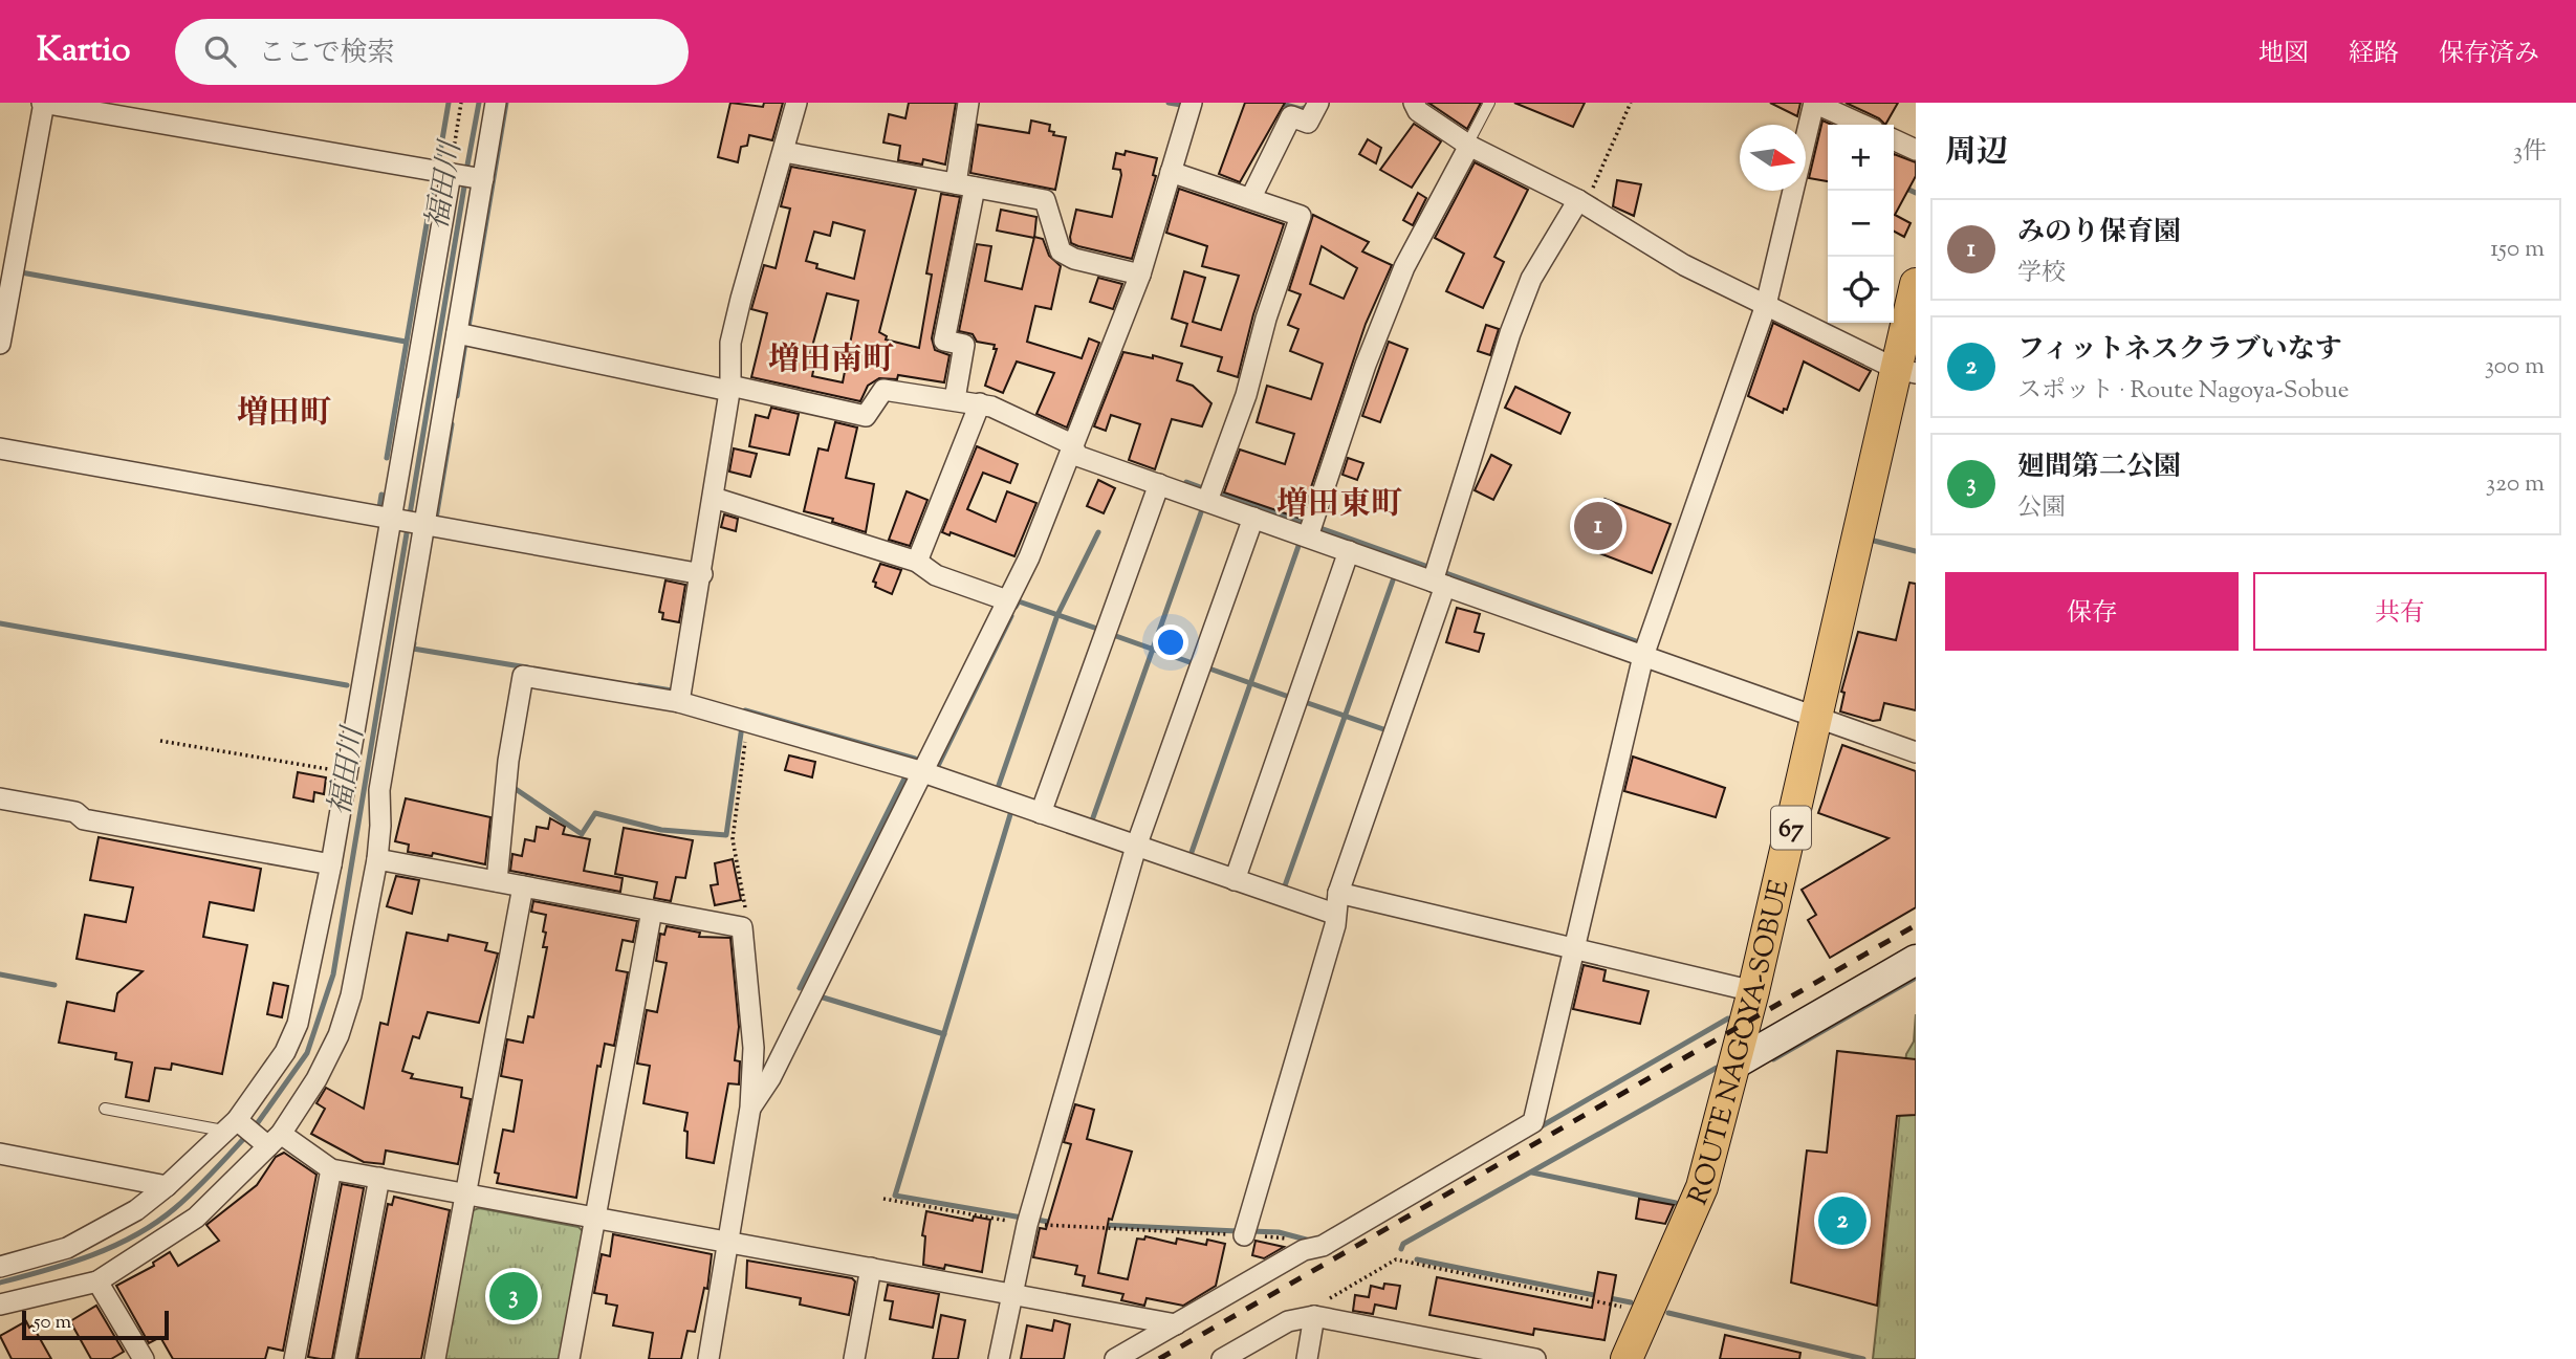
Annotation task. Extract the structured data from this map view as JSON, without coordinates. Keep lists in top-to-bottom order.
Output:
{
  "streets": {
    "main road": ["67", "ROUTE NAGOYA-SOBUE"]
  },
  "districts": ["増田南町", "増田町", "増田東町"],
  "water": ["福田川"],
  "scale_bar": "50 m",
  "north": "right",
  "page": {
    "header": "Kartio",
    "search": "ここで検索",
    "nav": ["地図", "経路", "保存済み"],
    "heading": ["周辺", "3件"],
    "map_buttons": ["+", "−"],
    "list": [
      {
        "mark": "1",
        "name": "みのり保育園",
        "note": "学校",
        "value": "150 m"
      },
      {
        "mark": "2",
        "name": "フィットネスクラブいなす",
        "note": "スポット · Route Nagoya-Sobue",
        "value": "300 m"
      },
      {
        "mark": "3",
        "name": "廻間第二公園",
        "note": "公園",
        "value": "320 m"
      }
    ],
    "pins": ["1", "2", "3"],
    "buttons": ["保存", "共有"],
    "scale": "50 m"
  }
}
